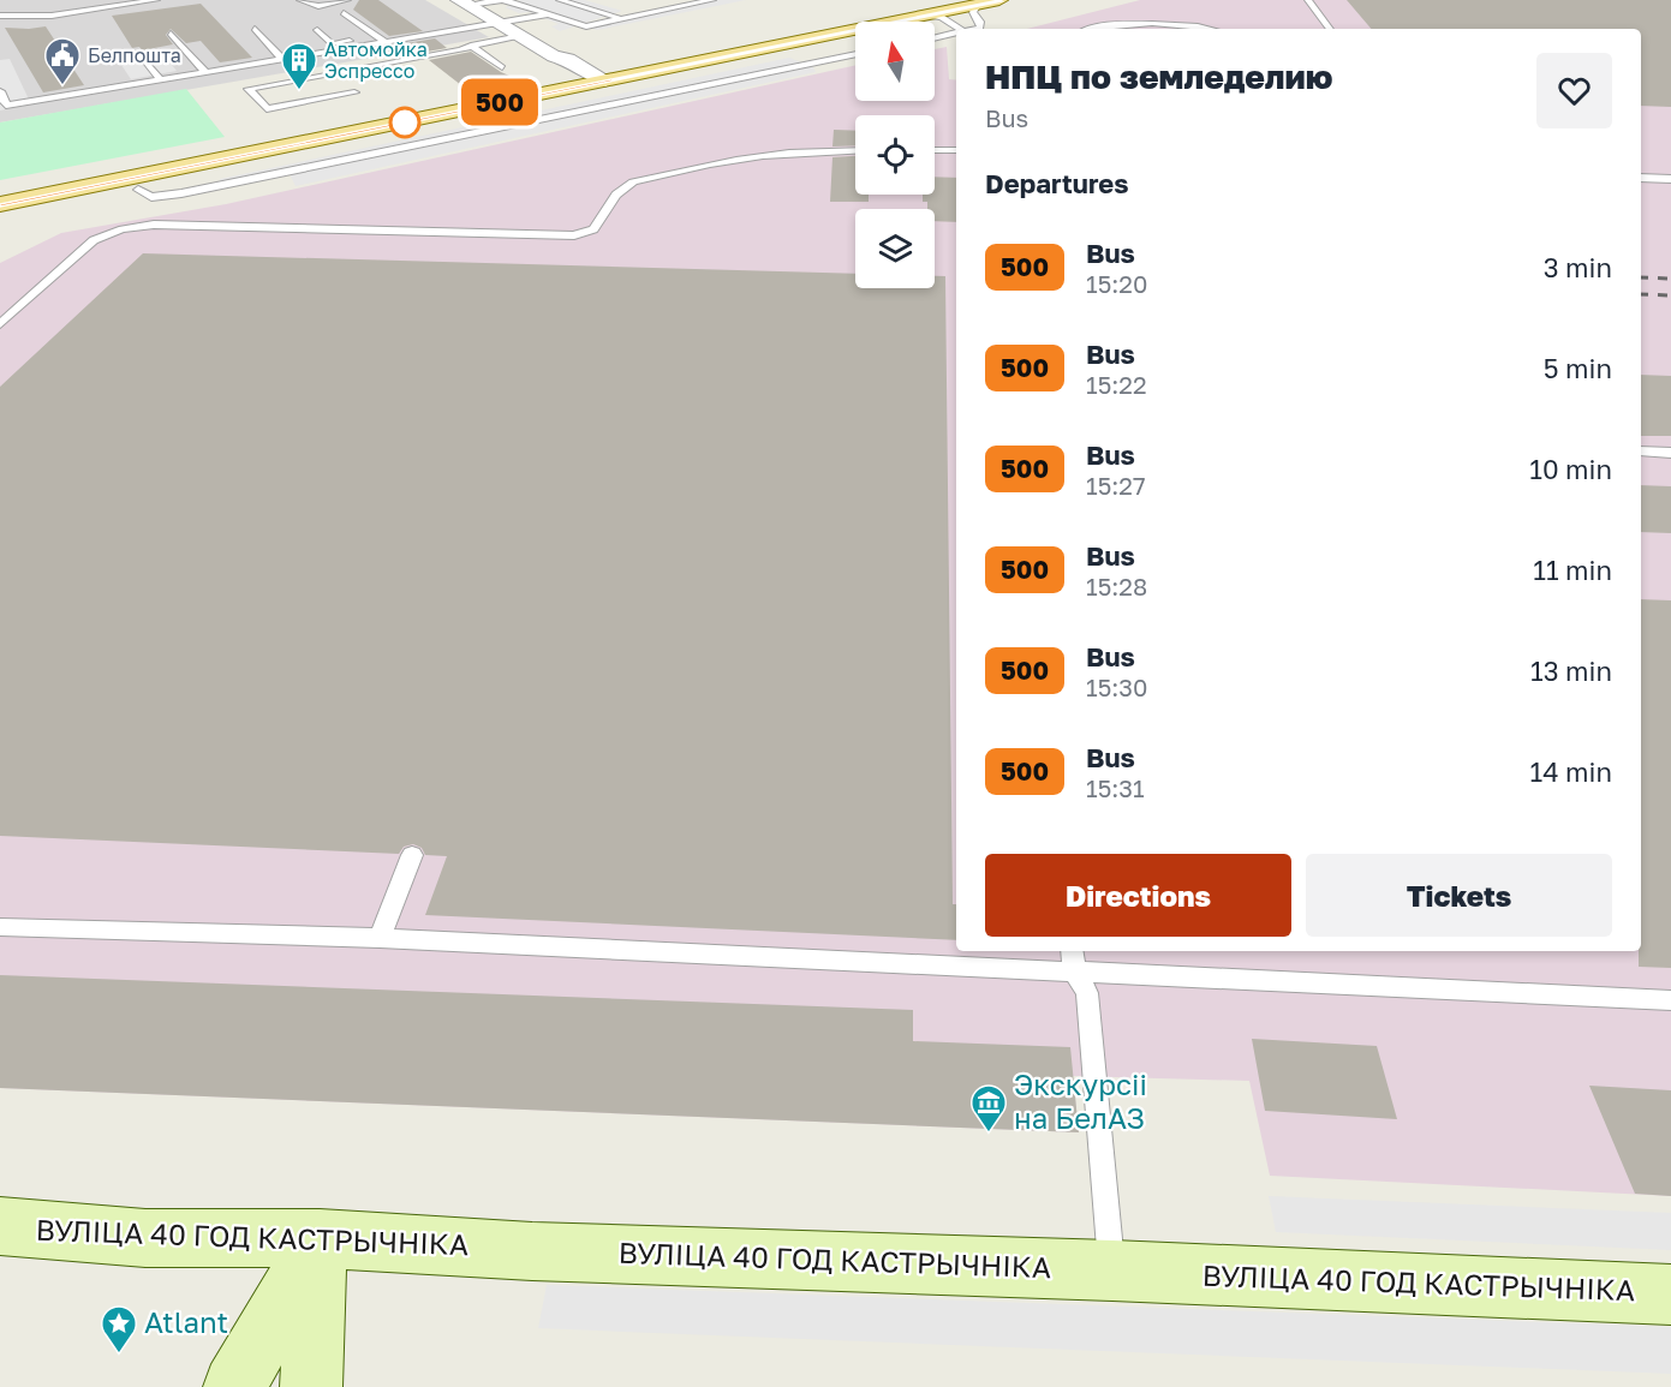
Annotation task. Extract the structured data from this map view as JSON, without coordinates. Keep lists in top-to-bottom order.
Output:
{
  "streets": {
    "main road": ["ВУЛІЦА 40 ГОД КАСТРЫЧНІКА"]
  },
  "places": {
    "public building": ["Белпошта"],
    "building": ["Автомойка Эспрессо"],
    "museum": ["Экскурсіі на БелАЗ"],
    "place": ["Atlant"]
  },
  "lines": ["bus line 500"],
  "north": "top",
  "page": {
    "on_map": "500",
    "heading": [
      ["НПЦ по земледелию", "Bus"],
      "Departures"
    ],
    "list": [
      {
        "mark": "500",
        "name": "Bus",
        "note": "15:20",
        "value": "3 min"
      },
      {
        "mark": "500",
        "name": "Bus",
        "note": "15:22",
        "value": "5 min"
      },
      {
        "mark": "500",
        "name": "Bus",
        "note": "15:27",
        "value": "10 min"
      },
      {
        "mark": "500",
        "name": "Bus",
        "note": "15:28",
        "value": "11 min"
      },
      {
        "mark": "500",
        "name": "Bus",
        "note": "15:30",
        "value": "13 min"
      },
      {
        "mark": "500",
        "name": "Bus",
        "note": "15:31",
        "value": "14 min"
      }
    ],
    "buttons": ["Directions", "Tickets"]
  }
}
